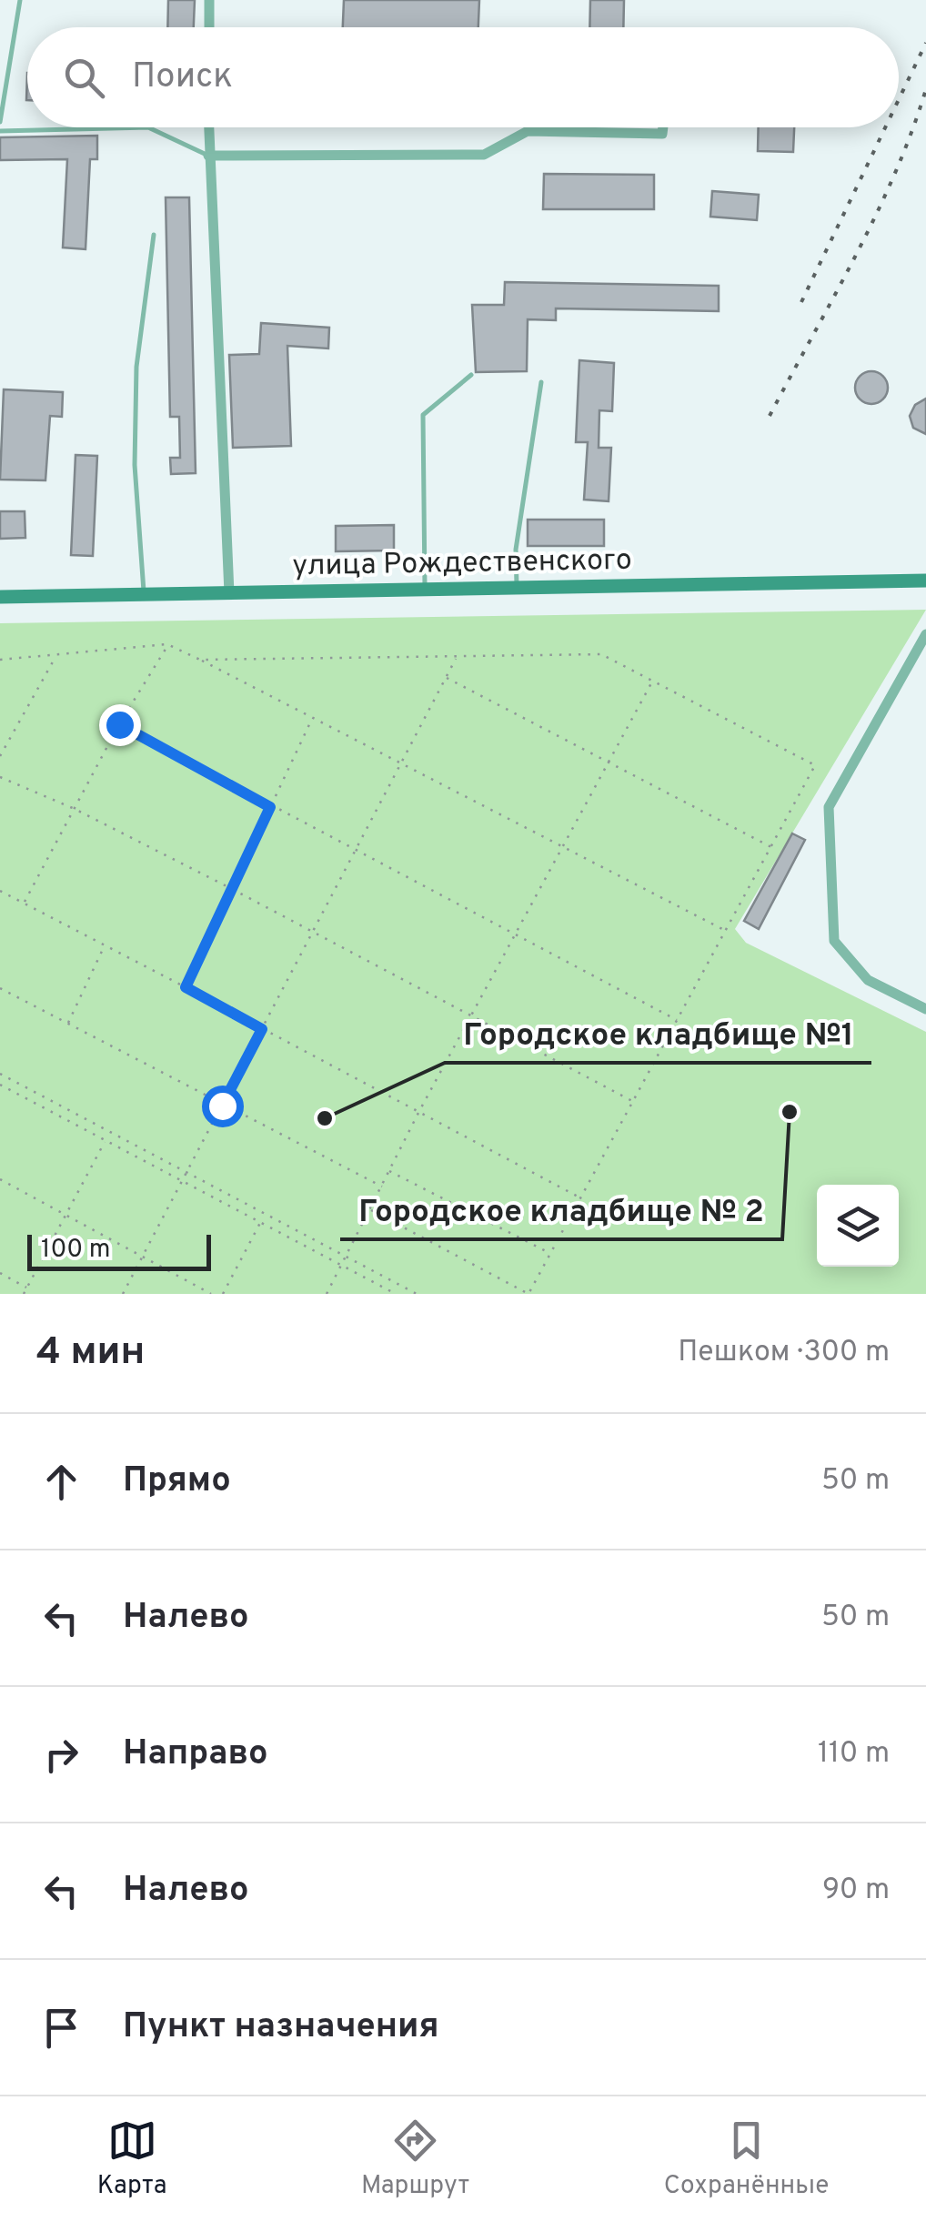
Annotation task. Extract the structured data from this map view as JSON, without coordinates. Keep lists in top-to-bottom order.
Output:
{
  "streets": {
    "main road": ["улица Рождественского"]
  },
  "places": ["Городское кладбище № 2", "Городское кладбище №1"],
  "scale_bar": "100 m",
  "page": {
    "search": "Поиск",
    "scale": "100 m",
    "heading": ["4 мин", "Пешком · 300 m"],
    "list": [
      ["Прямо", "50 m"],
      ["Налево", "50 m"],
      ["Направо", "110 m"],
      ["Налево", "90 m"],
      "Пункт назначения"
    ],
    "nav": ["Карта", "Маршрут", "Сохранённые"]
  }
}
